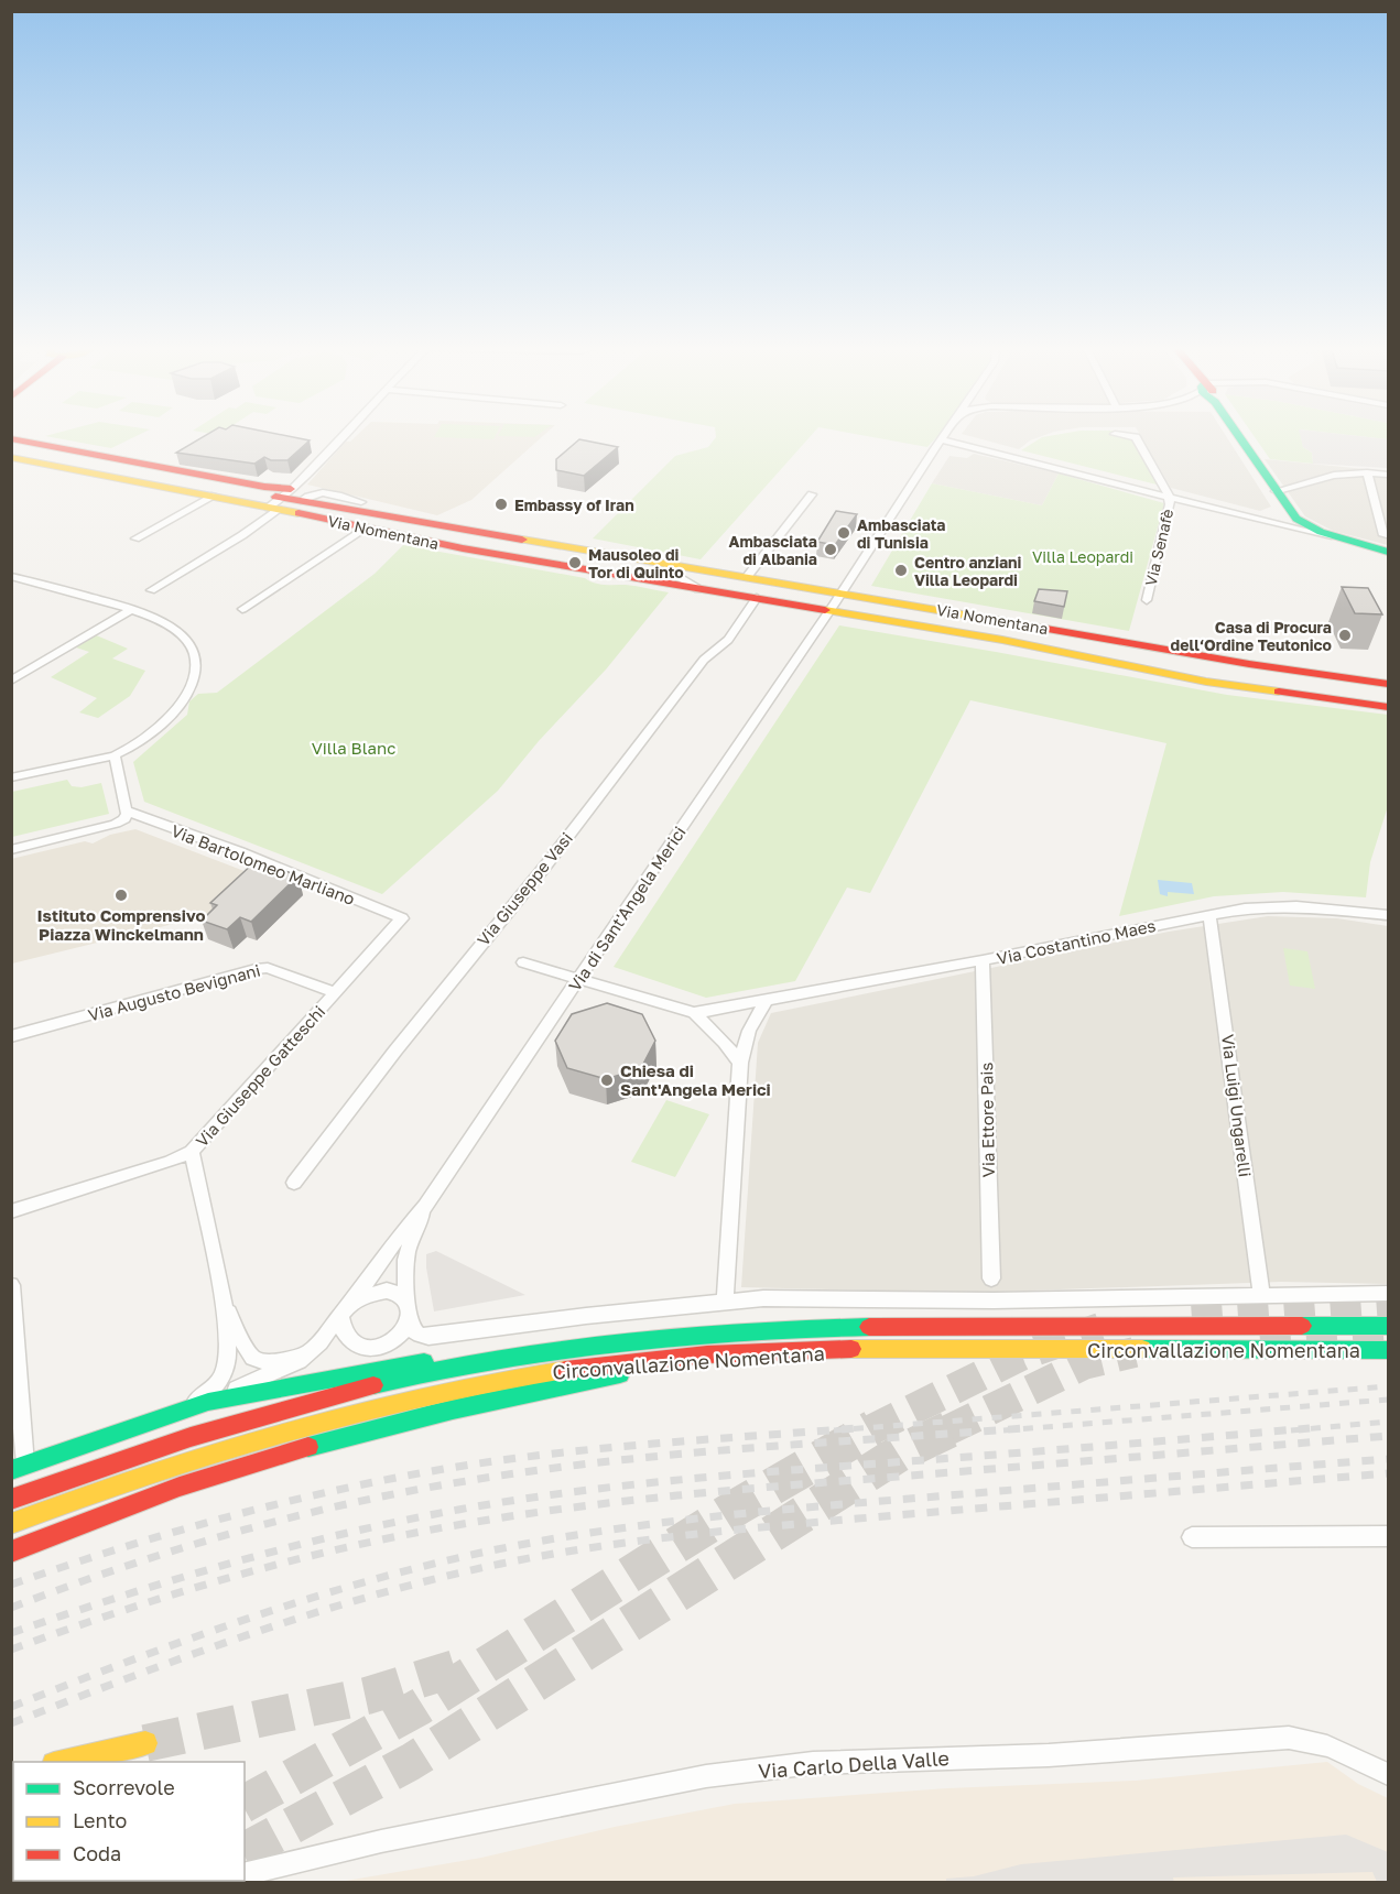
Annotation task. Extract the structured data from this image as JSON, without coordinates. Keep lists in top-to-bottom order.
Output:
{
  "streets": {
    "main road": ["Via Nomentana", "Circonvallazione Nomentana"],
    "street": [
      "Via Senafè",
      "Via Bartolomeo Marliano",
      "Via Giuseppe Vasi",
      "Via di Sant'Angela Merici",
      "Via Costantino Maes",
      "Via Augusto Bevignani",
      "Via Giuseppe Gatteschi",
      "Via Luigi Ungarelli",
      "Via Ettore Pais",
      "Via Carlo Della Valle"
    ]
  },
  "crossings": [
    ["Via Nomentana", "Via Giuseppe Vasi"],
    ["Via Nomentana", "Via di Sant'Angela Merici"],
    ["Via Bartolomeo Marliano", "Via Giuseppe Gatteschi"],
    ["Via Costantino Maes", "Via Luigi Ungarelli"],
    ["Via Costantino Maes", "Via Ettore Pais"],
    ["Via Augusto Bevignani", "Via Giuseppe Gatteschi"]
  ],
  "parks": ["Villa Leopardi", "Villa Blanc"],
  "places": [
    "Embassy of Iran",
    "Ambasciata di Tunisia",
    "Ambasciata di Albania",
    "Mausoleo di Tor di Quinto",
    "Centro anziani Villa Leopardi",
    "Casa di Procura dell‘Ordine Teutonico",
    "Istituto Comprensivo Piazza Winckelmann",
    "Chiesa di Sant'Angela Merici"
  ],
  "legend": ["Scorrevole", "Lento", "Coda"]
}
